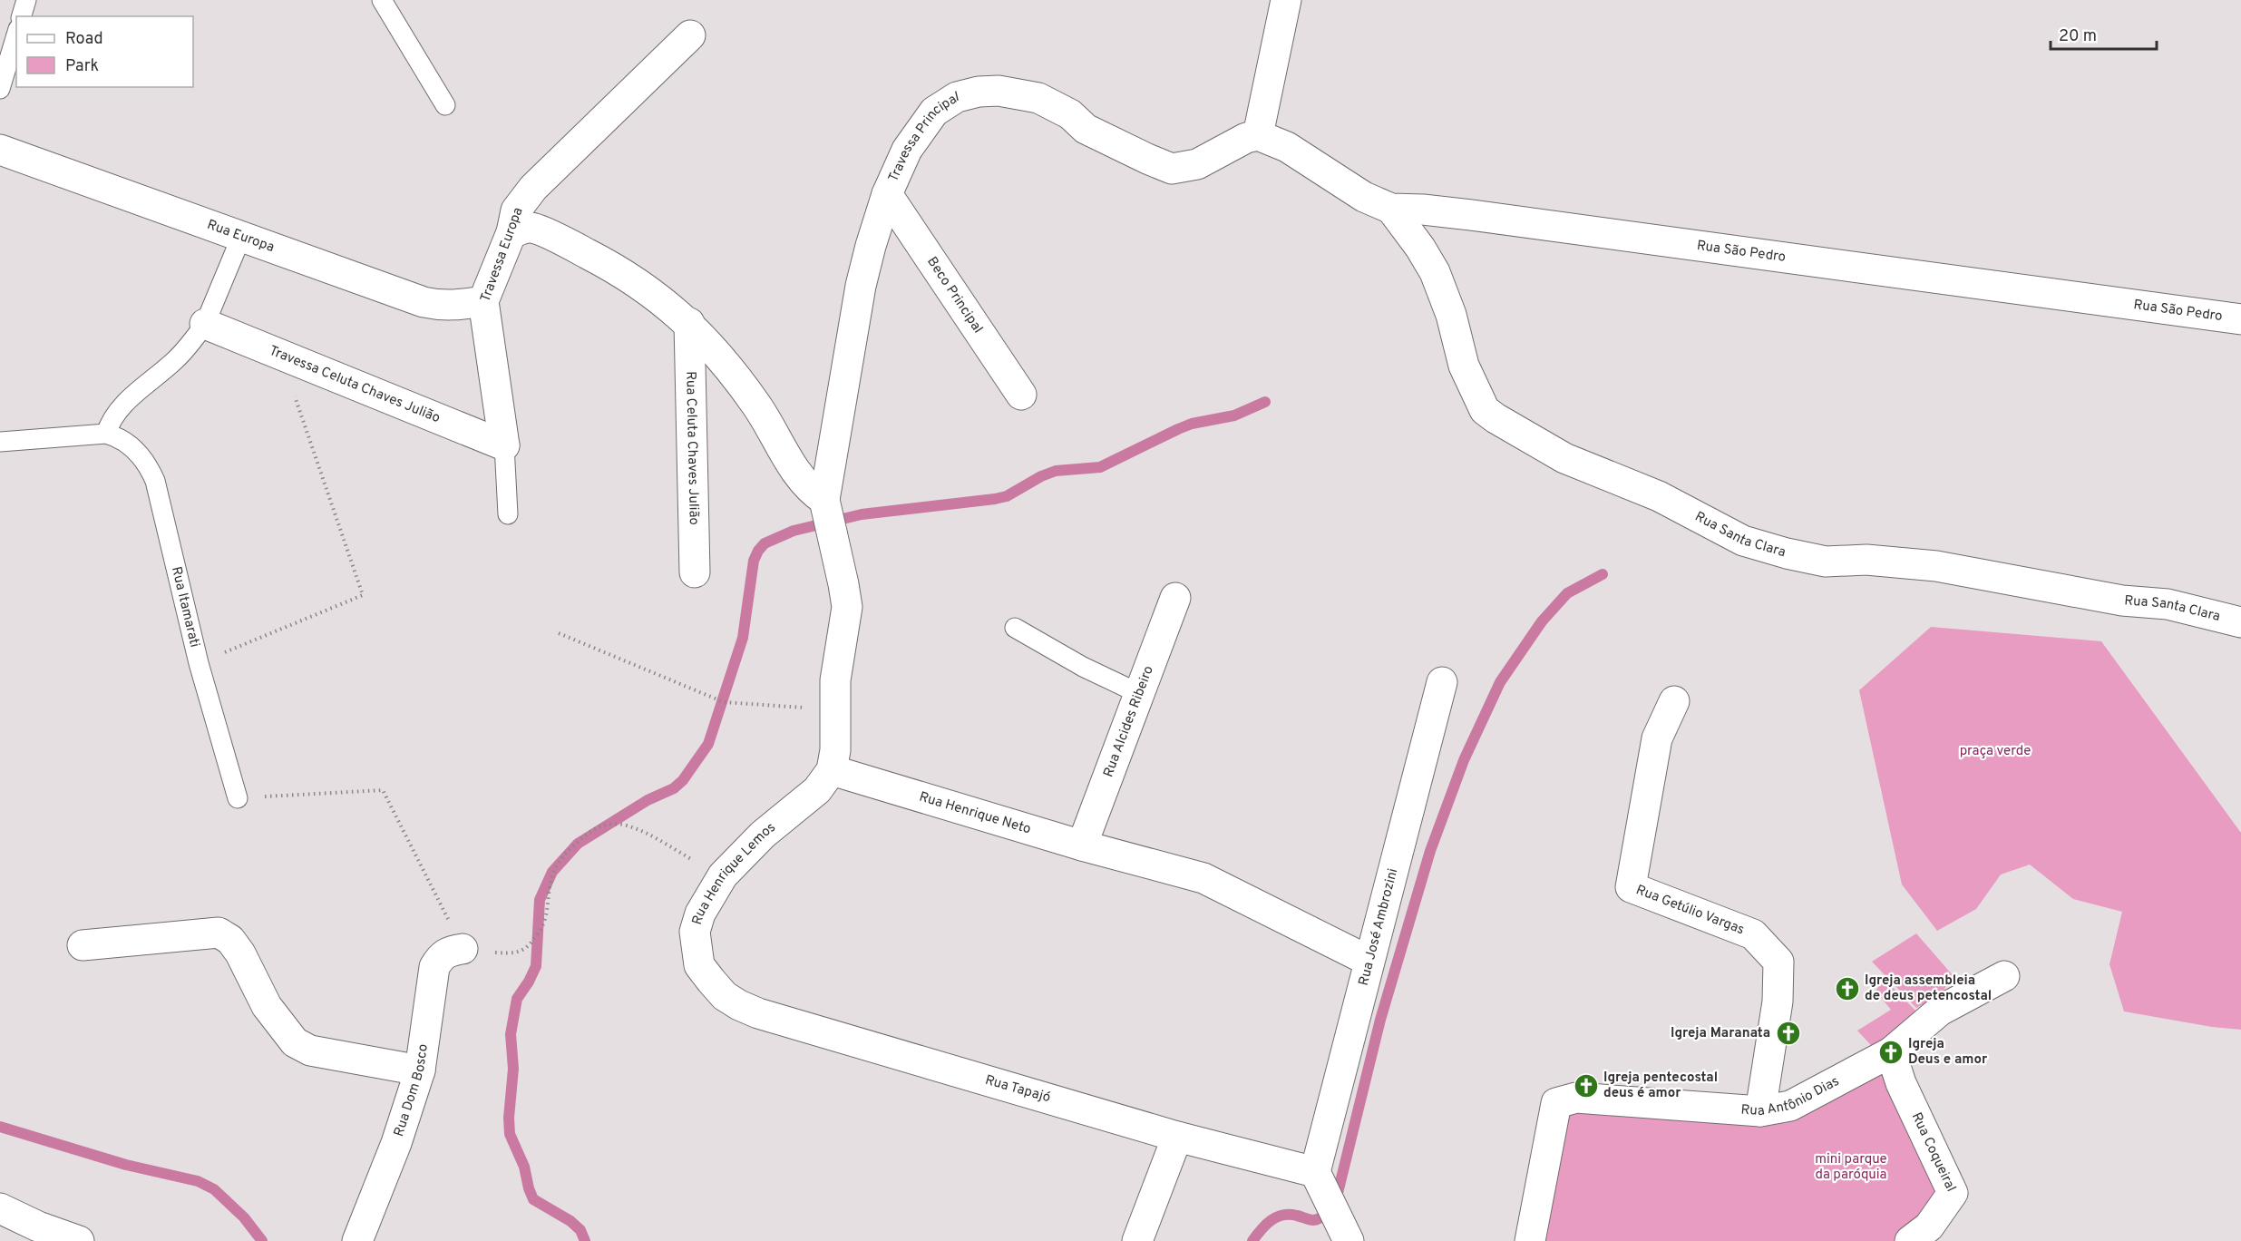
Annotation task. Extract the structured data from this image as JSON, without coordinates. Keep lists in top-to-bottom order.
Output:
{
  "streets": {
    "street": [
      "Travessa Principal",
      "Rua Europa",
      "Rua São Pedro",
      "Travessa Europa",
      "Beco Principal",
      "Travessa Celuta Chaves Julião",
      "Rua Celuta Chaves Julião",
      "Rua Santa Clara",
      "Rua Alcides Ribeiro",
      "Rua Henrique Neto",
      "Rua Henrique Lemos",
      "Rua Getúlio Vargas",
      "Rua José Ambrozini",
      "Rua Dom Bosco",
      "Rua Tapajó",
      "Rua Antônio Dias",
      "Rua Coqueiral"
    ],
    "lane": ["Rua Itamarati"]
  },
  "crossings": [
    ["Travessa Principal", "Rua São Pedro"],
    ["Travessa Principal", "Beco Principal"],
    ["Rua Europa", "Travessa Europa"],
    ["Rua São Pedro", "Rua Santa Clara"],
    ["Travessa Europa", "Travessa Celuta Chaves Julião"],
    ["Rua Alcides Ribeiro", "Rua Henrique Neto"],
    ["Rua Henrique Neto", "Rua Henrique Lemos"],
    ["Rua Henrique Neto", "Rua José Ambrozini"],
    ["Rua Henrique Lemos", "Rua Tapajó"],
    ["Rua Getúlio Vargas", "Rua Antônio Dias"],
    ["Rua José Ambrozini", "Rua Tapajó"],
    ["Rua Antônio Dias", "Rua Coqueiral"]
  ],
  "parks": ["praça verde", "mini parque da paróquia"],
  "places": {
    "church": [
      "Igreja assembleia de deus petencostal",
      "Igreja Maranata",
      "Igreja Deus e amor",
      "Igreja pentecostal deus é amor"
    ]
  },
  "legend": ["Road", "Park"],
  "scale_bar": "20 m"
}
